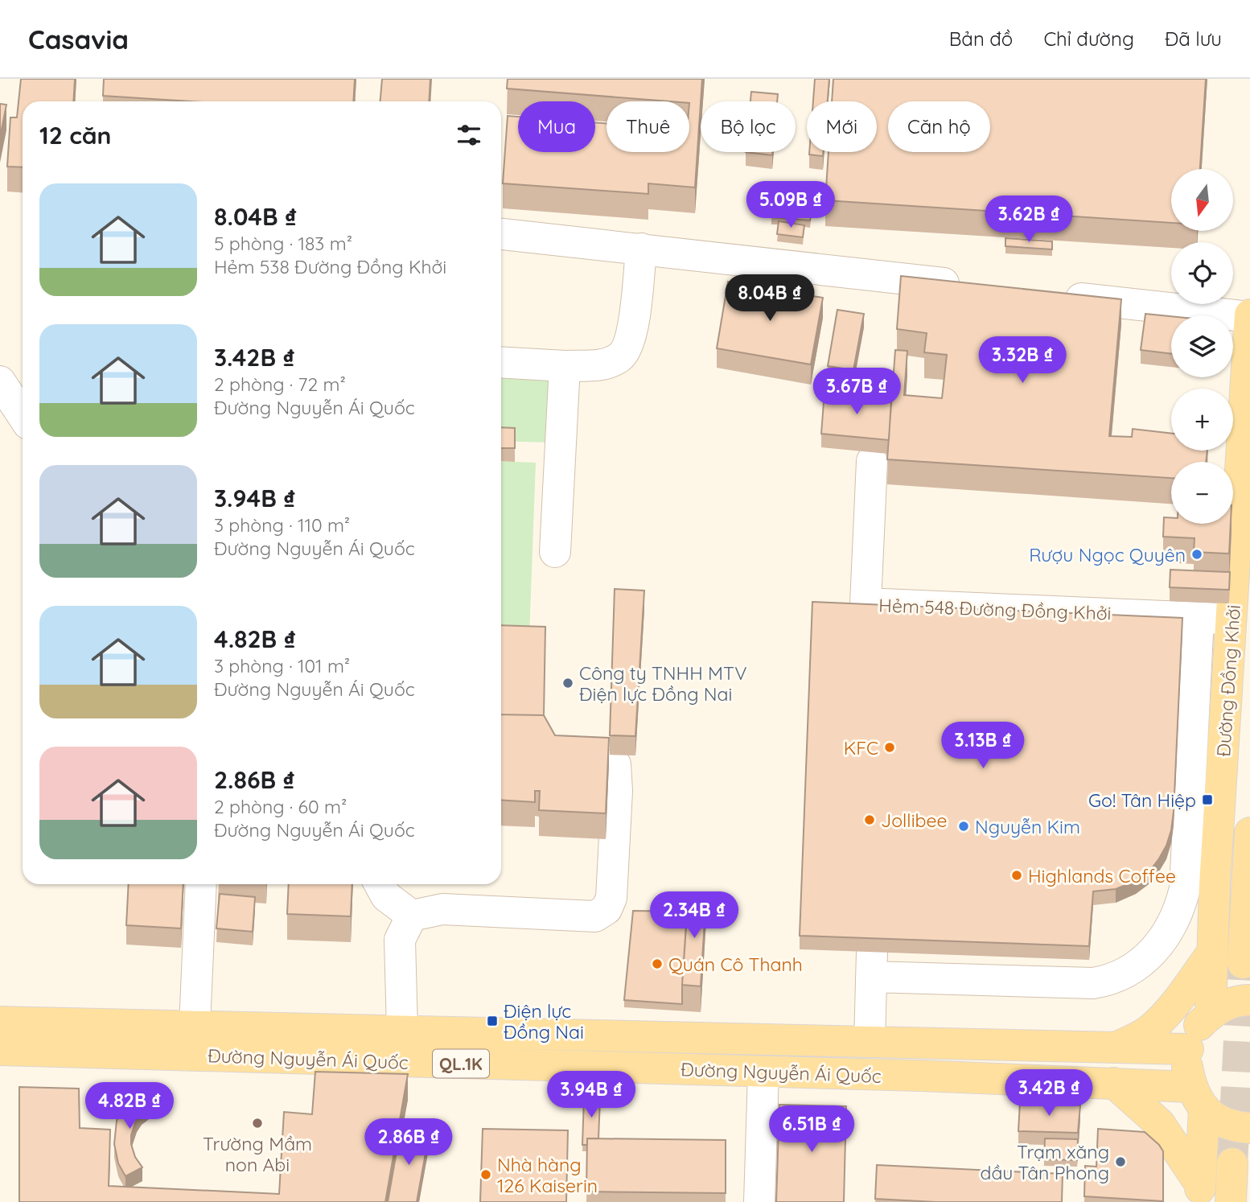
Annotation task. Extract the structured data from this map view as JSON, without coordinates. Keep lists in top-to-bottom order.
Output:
{
  "streets": {
    "main road": ["Đường Đồng Khởi", "Đường Nguyễn Ái Quốc", "QL.1K"],
    "street": ["Hẻm 548 Đường Đồng Khởi"]
  },
  "crossings": [
    ["Hẻm 548 Đường Đồng Khởi", "Đường Đồng Khởi"]
  ],
  "places": {
    "other": [
      "Rượu Ngọc Quyên",
      "Công ty TNHH MTV Điện lực Đồng Nai",
      "KFC",
      "Jollibee",
      "Nguyễn Kim",
      "Highlands Coffee",
      "Quán Cô Thanh",
      "Trường Mầm non Abi",
      "Trạm xăng dầu Tân Phong",
      "Nhà hàng 126 Kaiserin"
    ],
    "transit": ["Go! Tân Hiệp", "Điện lực Đồng Nai"]
  },
  "north": "bottom",
  "page": {
    "header": "Casavia",
    "nav": ["Bản đồ", "Chỉ đường", "Đã lưu"],
    "chip": [
      "Mua",
      "Thuê",
      "Bộ lọc",
      "Mới",
      "Căn hộ"
    ],
    "heading": "12 căn",
    "map_buttons": ["+", "−"],
    "list": [
      {
        "name": "8.04B ₫",
        "note": "5 phòng · 183 m² · Hẻm 538 Đường Đồng Khởi"
      },
      {
        "name": "3.42B ₫",
        "note": "2 phòng · 72 m² · Đường Nguyễn Ái Quốc"
      },
      {
        "name": "3.94B ₫",
        "note": "3 phòng · 110 m² · Đường Nguyễn Ái Quốc"
      },
      {
        "name": "4.82B ₫",
        "note": "3 phòng · 101 m² · Đường Nguyễn Ái Quốc"
      },
      {
        "name": "2.86B ₫",
        "note": "2 phòng · 60 m² · Đường Nguyễn Ái Quốc"
      }
    ],
    "price": [
      "5.09B ₫",
      "3.62B ₫",
      "8.04B ₫",
      "3.32B ₫",
      "3.67B ₫",
      "3.13B ₫",
      "2.34B ₫",
      "3.42B ₫",
      "3.94B ₫",
      "4.82B ₫",
      "6.51B ₫",
      "2.86B ₫"
    ]
  }
}
